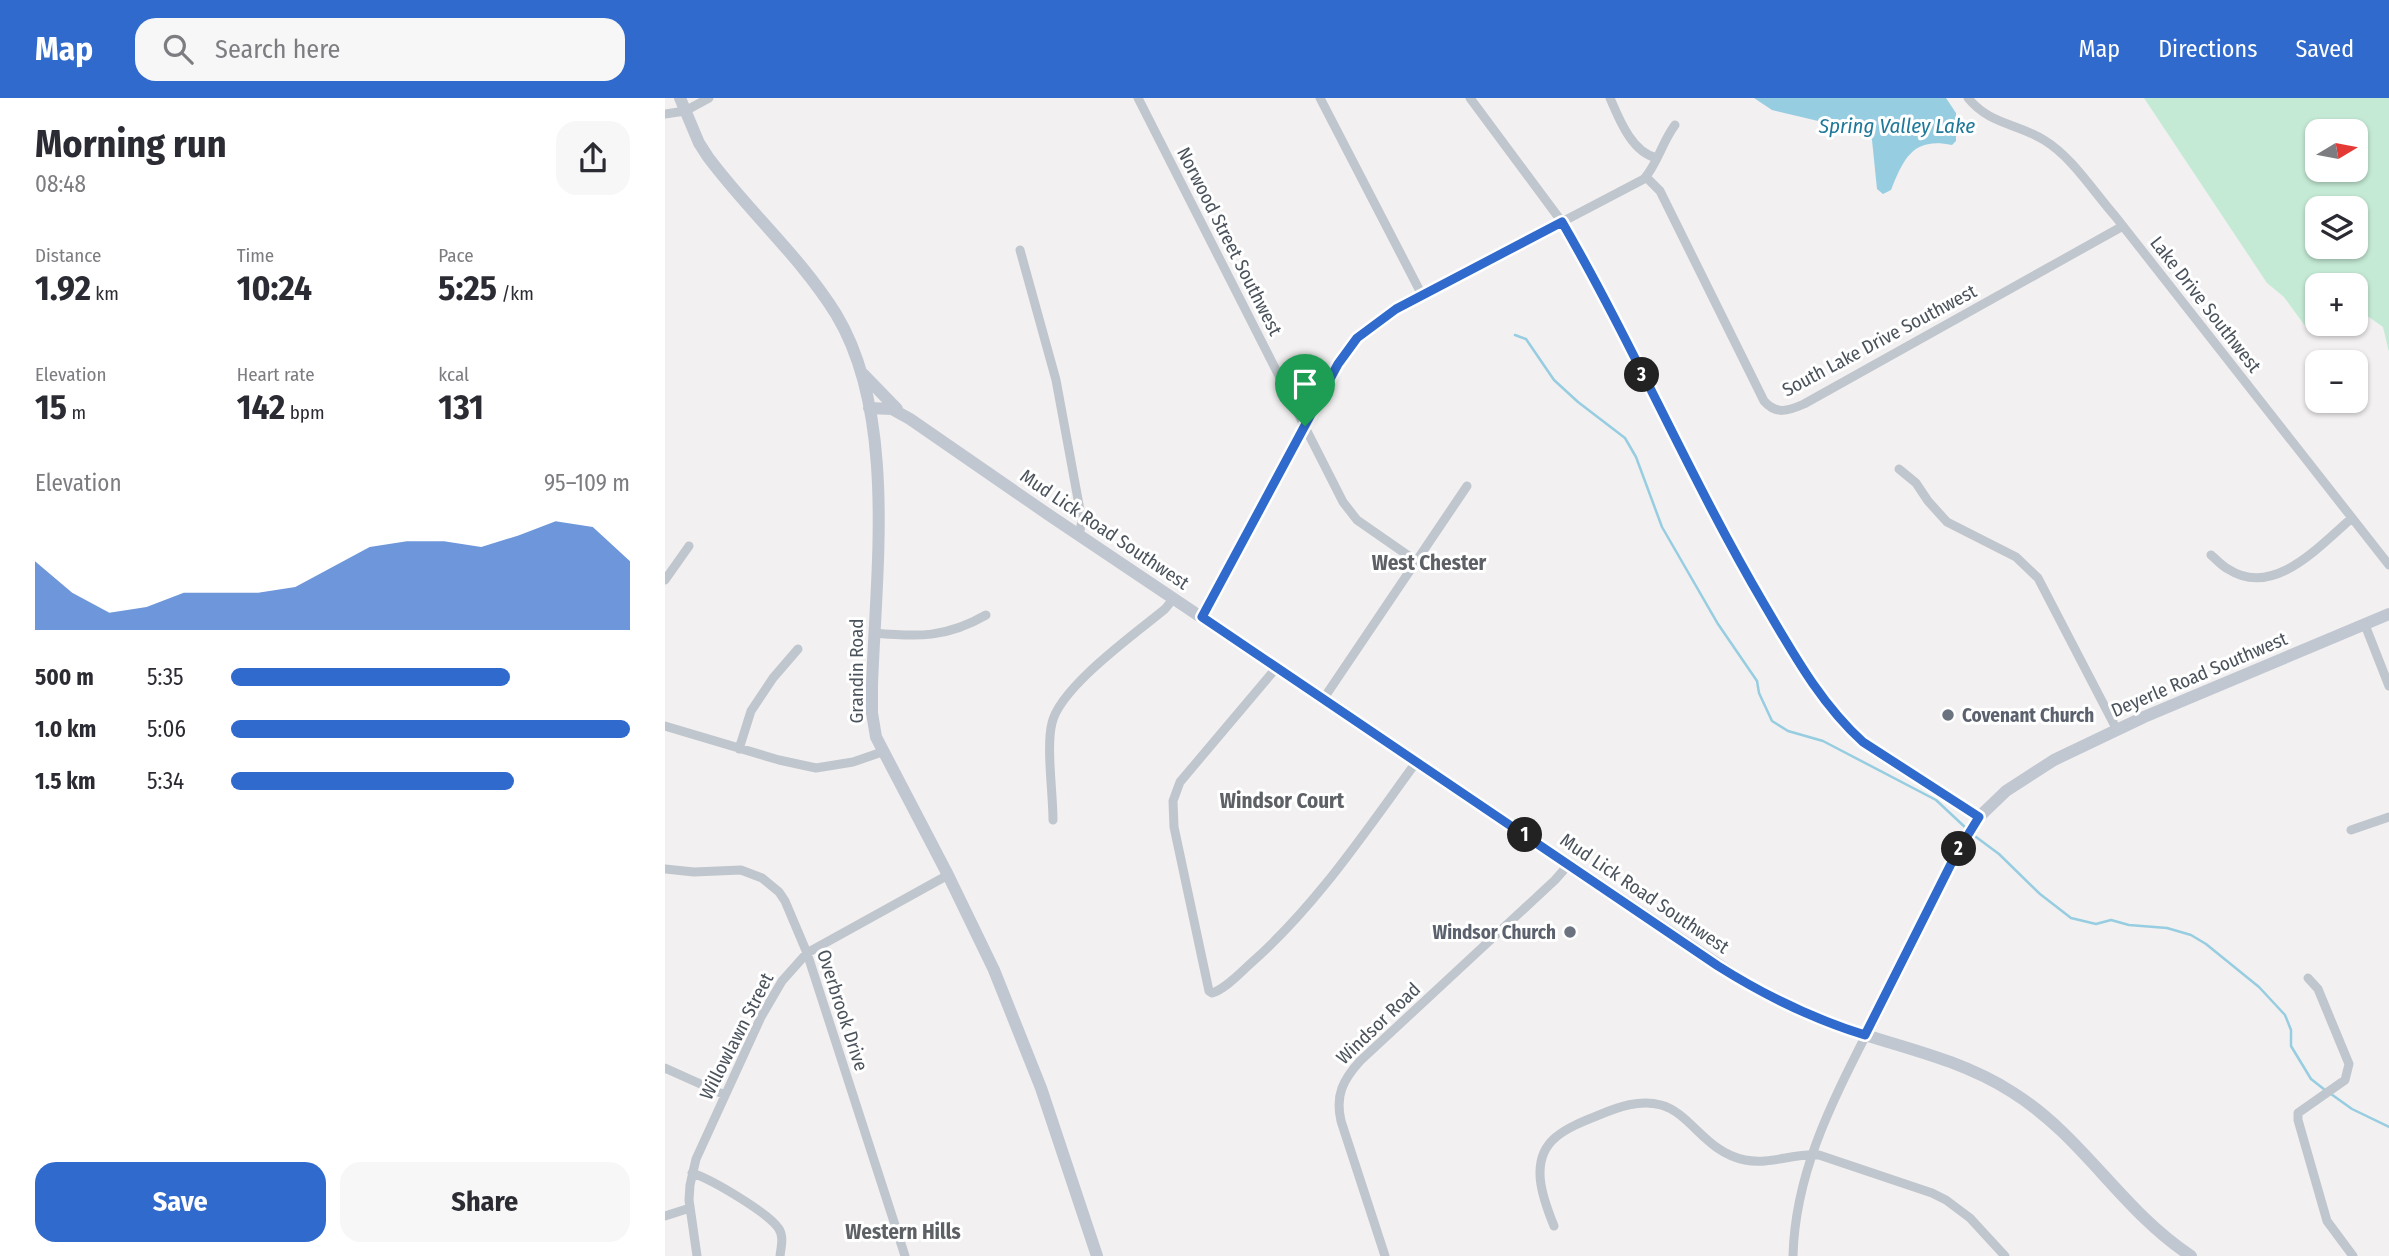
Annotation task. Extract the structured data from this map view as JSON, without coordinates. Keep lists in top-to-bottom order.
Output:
{
  "streets": {
    "street": [
      "Norwood Street Southwest",
      "Lake Drive Southwest",
      "South Lake Drive Southwest",
      "Mud Lick Road Southwest",
      "Grandin Road",
      "Deyerle Road Southwest",
      "Overbrook Drive",
      "Windsor Road",
      "Willowlawn Street"
    ]
  },
  "crossings": [
    ["Lake Drive Southwest", "South Lake Drive Southwest"],
    ["Mud Lick Road Southwest", "Grandin Road"],
    ["Mud Lick Road Southwest", "Deyerle Road Southwest"],
    ["Mud Lick Road Southwest", "Windsor Road"],
    ["Grandin Road", "Willowlawn Street"],
    ["Overbrook Drive", "Willowlawn Street"]
  ],
  "districts": ["West Chester", "Windsor Court", "Western Hills"],
  "water": ["Spring Valley Lake"],
  "places": ["Covenant Church", "Windsor Church"],
  "north": "right",
  "page": {
    "header": "Map",
    "search": "Search here",
    "nav": ["Map", "Directions", "Saved"],
    "heading": ["Morning run", "08:48"],
    "map_buttons": ["+", "−"],
    "stats": [
      ["Distance", "1.92 km"],
      ["Time", "10:24"],
      ["Pace", "5:25 /km"],
      ["Elevation", "15 m"],
      ["Heart rate", "142 bpm"],
      ["kcal", "131"]
    ],
    "pins": ["3", "1", "2"],
    "chart": ["Elevation", "95–109 m"],
    "list": [
      {
        "name": "500 m",
        "note": "5:35"
      },
      {
        "name": "1.0 km",
        "note": "5:06"
      },
      {
        "name": "1.5 km",
        "note": "5:34"
      }
    ],
    "buttons": ["Save", "Share"]
  }
}
